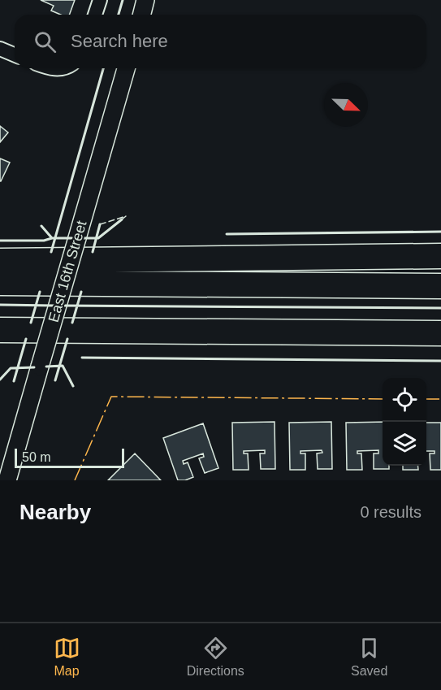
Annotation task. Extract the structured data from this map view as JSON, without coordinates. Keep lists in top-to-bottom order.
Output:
{
  "streets": {
    "street": ["East 16th Street"]
  },
  "scale_bar": "50 m",
  "north": "bottom right",
  "page": {
    "search": "Search here",
    "scale": "50 m",
    "heading": ["Nearby", "0 results"],
    "nav": ["Map", "Directions", "Saved"]
  }
}
